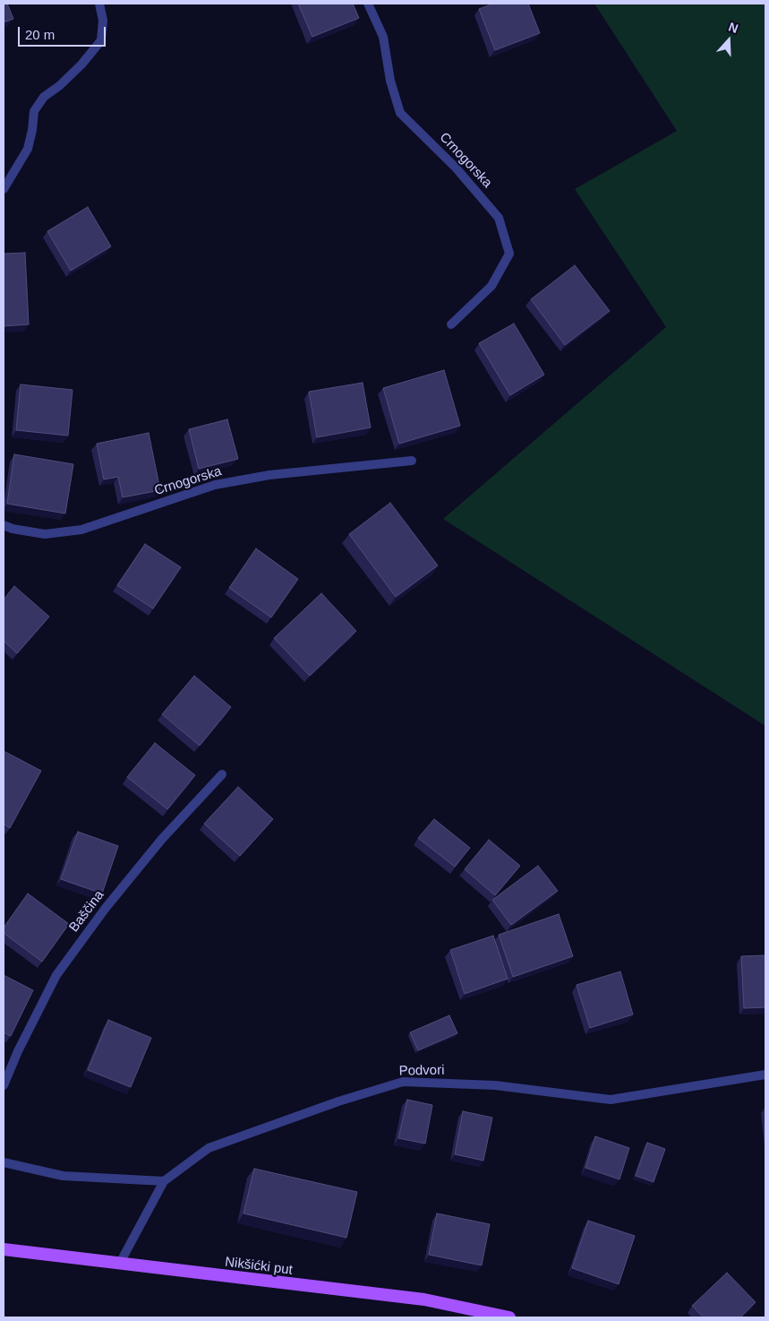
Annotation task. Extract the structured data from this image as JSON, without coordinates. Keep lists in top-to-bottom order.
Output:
{
  "streets": {
    "main road": ["Nikšićki put"],
    "street": ["Crnogorska", "Baščina", "Podvori"]
  },
  "crossings": [
    ["Podvori", "Nikšićki put"]
  ],
  "scale_bar": "20 m",
  "north": "top"
}
